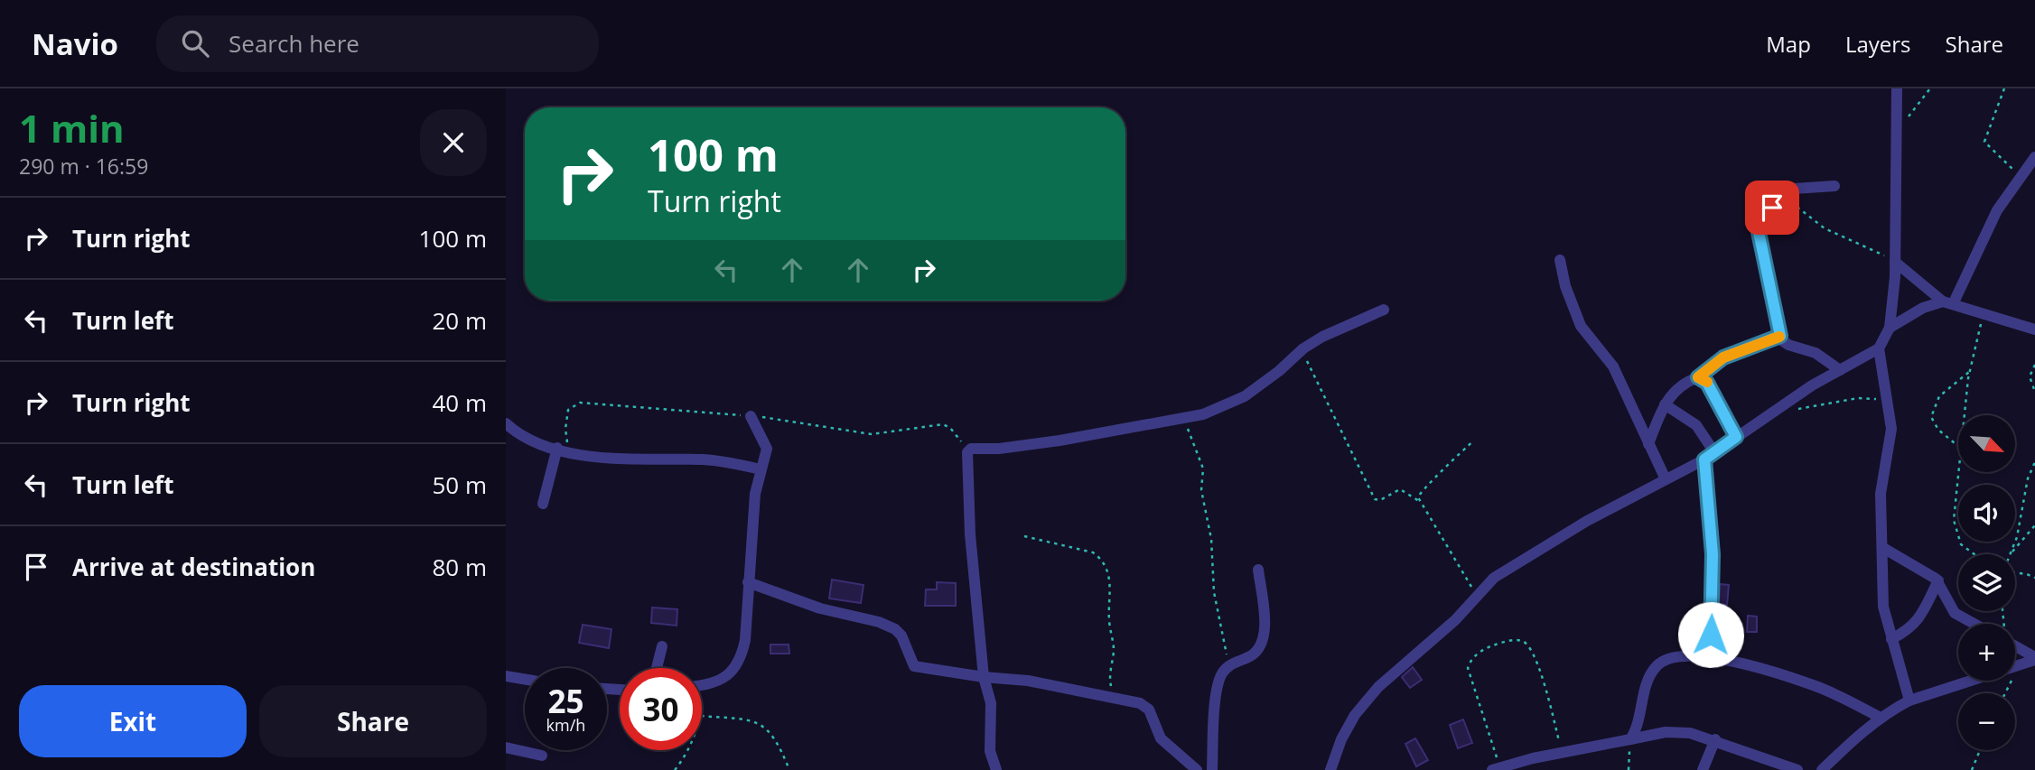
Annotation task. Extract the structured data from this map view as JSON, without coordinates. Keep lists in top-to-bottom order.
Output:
{
  "north": "bottom right",
  "page": {
    "header": "Navio",
    "search": "Search here",
    "nav": ["Map", "Layers", "Share"],
    "heading": ["1 min", "290 m · 16:59"],
    "turn": ["100 m", "Turn right"],
    "list": [
      {
        "name": "Turn right",
        "value": "100 m"
      },
      {
        "name": "Turn left",
        "value": "20 m"
      },
      {
        "name": "Turn right",
        "value": "40 m"
      },
      {
        "name": "Turn left",
        "value": "50 m"
      },
      {
        "name": "Arrive at destination",
        "value": "80 m"
      }
    ],
    "map_buttons": ["+", "−"],
    "speed": "25 km/h",
    "limit": "30",
    "buttons": ["Exit", "Share"]
  }
}
